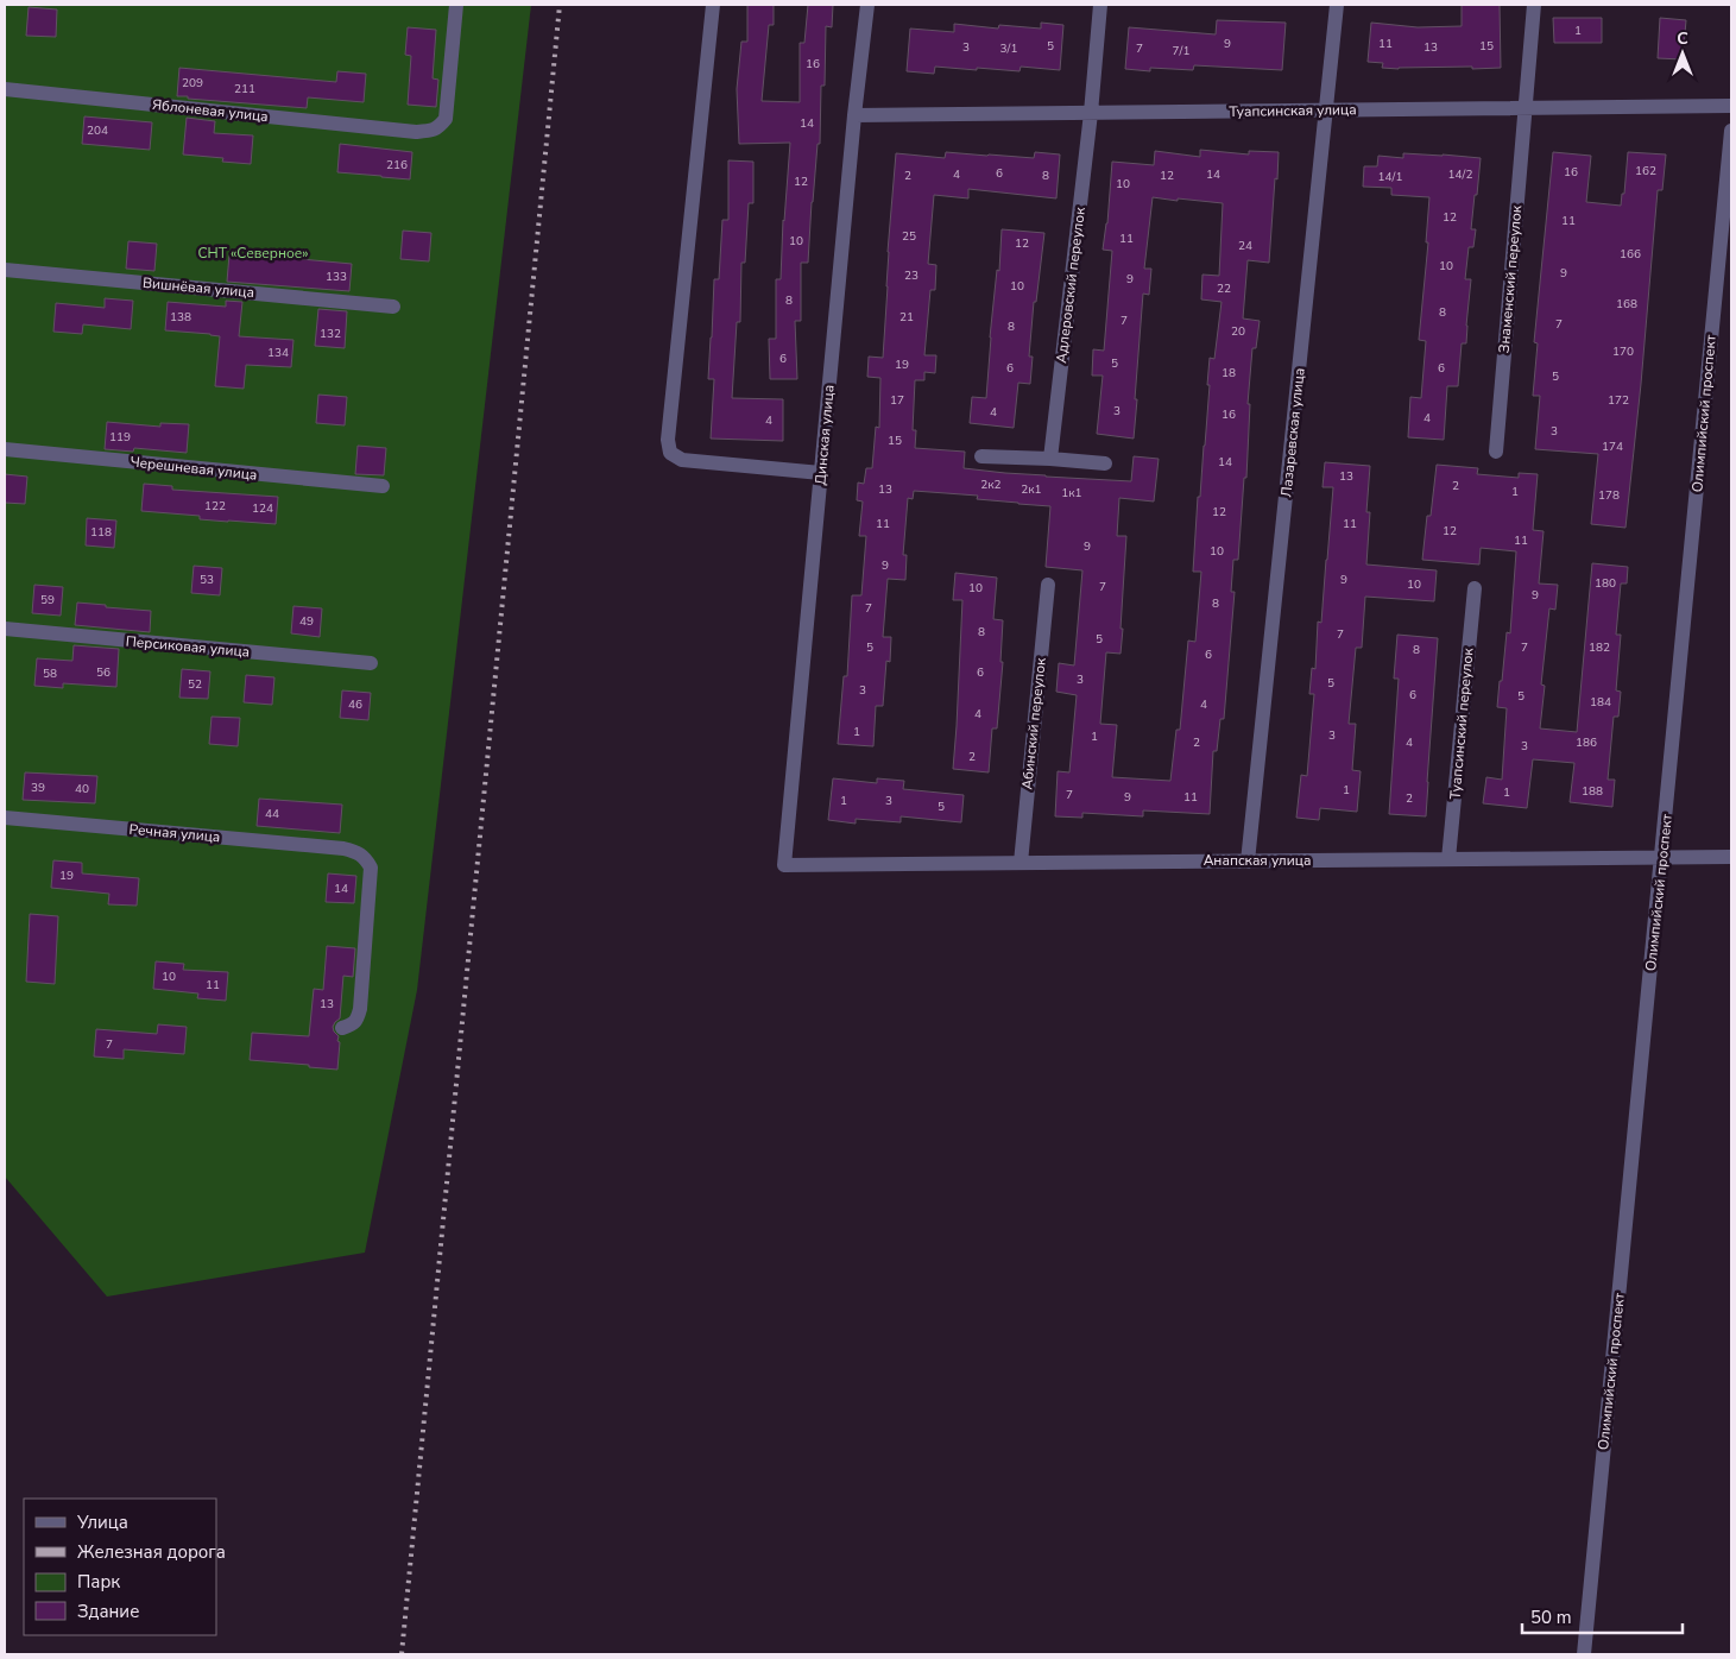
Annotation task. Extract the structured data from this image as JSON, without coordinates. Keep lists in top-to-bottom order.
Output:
{
  "streets": {
    "street": [
      "Яблоневая улица",
      "Туапсинская улица",
      "Знаменский переулок",
      "Адлеровский переулок",
      "Вишнёвая улица",
      "Олимпийский проспект",
      "Лазаревская улица",
      "Динская улица",
      "Черешневая улица",
      "Персиковая улица",
      "Абинский переулок",
      "Туапсинский переулок",
      "Речная улица",
      "Анапская улица"
    ]
  },
  "crossings": [
    ["Туапсинская улица", "Знаменский переулок"],
    ["Туапсинская улица", "Адлеровский переулок"],
    ["Туапсинская улица", "Лазаревская улица"],
    ["Туапсинская улица", "Динская улица"],
    ["Олимпийский проспект", "Анапская улица"],
    ["Лазаревская улица", "Анапская улица"],
    ["Динская улица", "Анапская улица"],
    ["Абинский переулок", "Анапская улица"],
    ["Туапсинский переулок", "Анапская улица"]
  ],
  "parks": ["СНТ «Северное»"],
  "house_numbers": [
    "1",
    "9",
    "11",
    "5",
    "15",
    "3",
    "13",
    "3/1",
    "7",
    "7/1",
    "16",
    "209",
    "211",
    "14",
    "204",
    "216",
    "162",
    "16",
    "6",
    "4",
    "14",
    "14/2",
    "2",
    "8",
    "12",
    "14/1",
    "12",
    "10",
    "12",
    "11",
    "25",
    "11",
    "10",
    "12",
    "24",
    "166",
    "10",
    "9",
    "23",
    "133",
    "9",
    "10",
    "22",
    "8",
    "168",
    "8",
    "138",
    "21",
    "7",
    "7",
    "8",
    "20",
    "132",
    "170",
    "134",
    "6",
    "5",
    "19",
    "6",
    "6",
    "18",
    "5",
    "17",
    "172",
    "3",
    "4",
    "16",
    "4",
    "4",
    "3",
    "119",
    "15",
    "174",
    "14",
    "13",
    "2к2",
    "2",
    "13",
    "2к1",
    "1",
    "1к1",
    "178",
    "122",
    "124",
    "12",
    "11",
    "11",
    "12",
    "118",
    "11",
    "9",
    "10",
    "9",
    "53",
    "9",
    "180",
    "10",
    "7",
    "10",
    "9",
    "59",
    "8",
    "7",
    "49",
    "8",
    "7",
    "5",
    "5",
    "7",
    "182",
    "8",
    "6",
    "56",
    "6",
    "58",
    "3",
    "5",
    "52",
    "3",
    "6",
    "5",
    "184",
    "46",
    "4",
    "4",
    "1",
    "3",
    "1",
    "2",
    "4",
    "186",
    "3",
    "2",
    "39",
    "40",
    "1",
    "188",
    "1",
    "7",
    "9",
    "11",
    "2",
    "1",
    "3",
    "5",
    "44",
    "19",
    "14",
    "10",
    "11",
    "13",
    "7"
  ],
  "legend": [
    "Улица",
    "Железная дорога",
    "Парк",
    "Здание"
  ],
  "scale_bar": "50 m",
  "north": "top"
}
